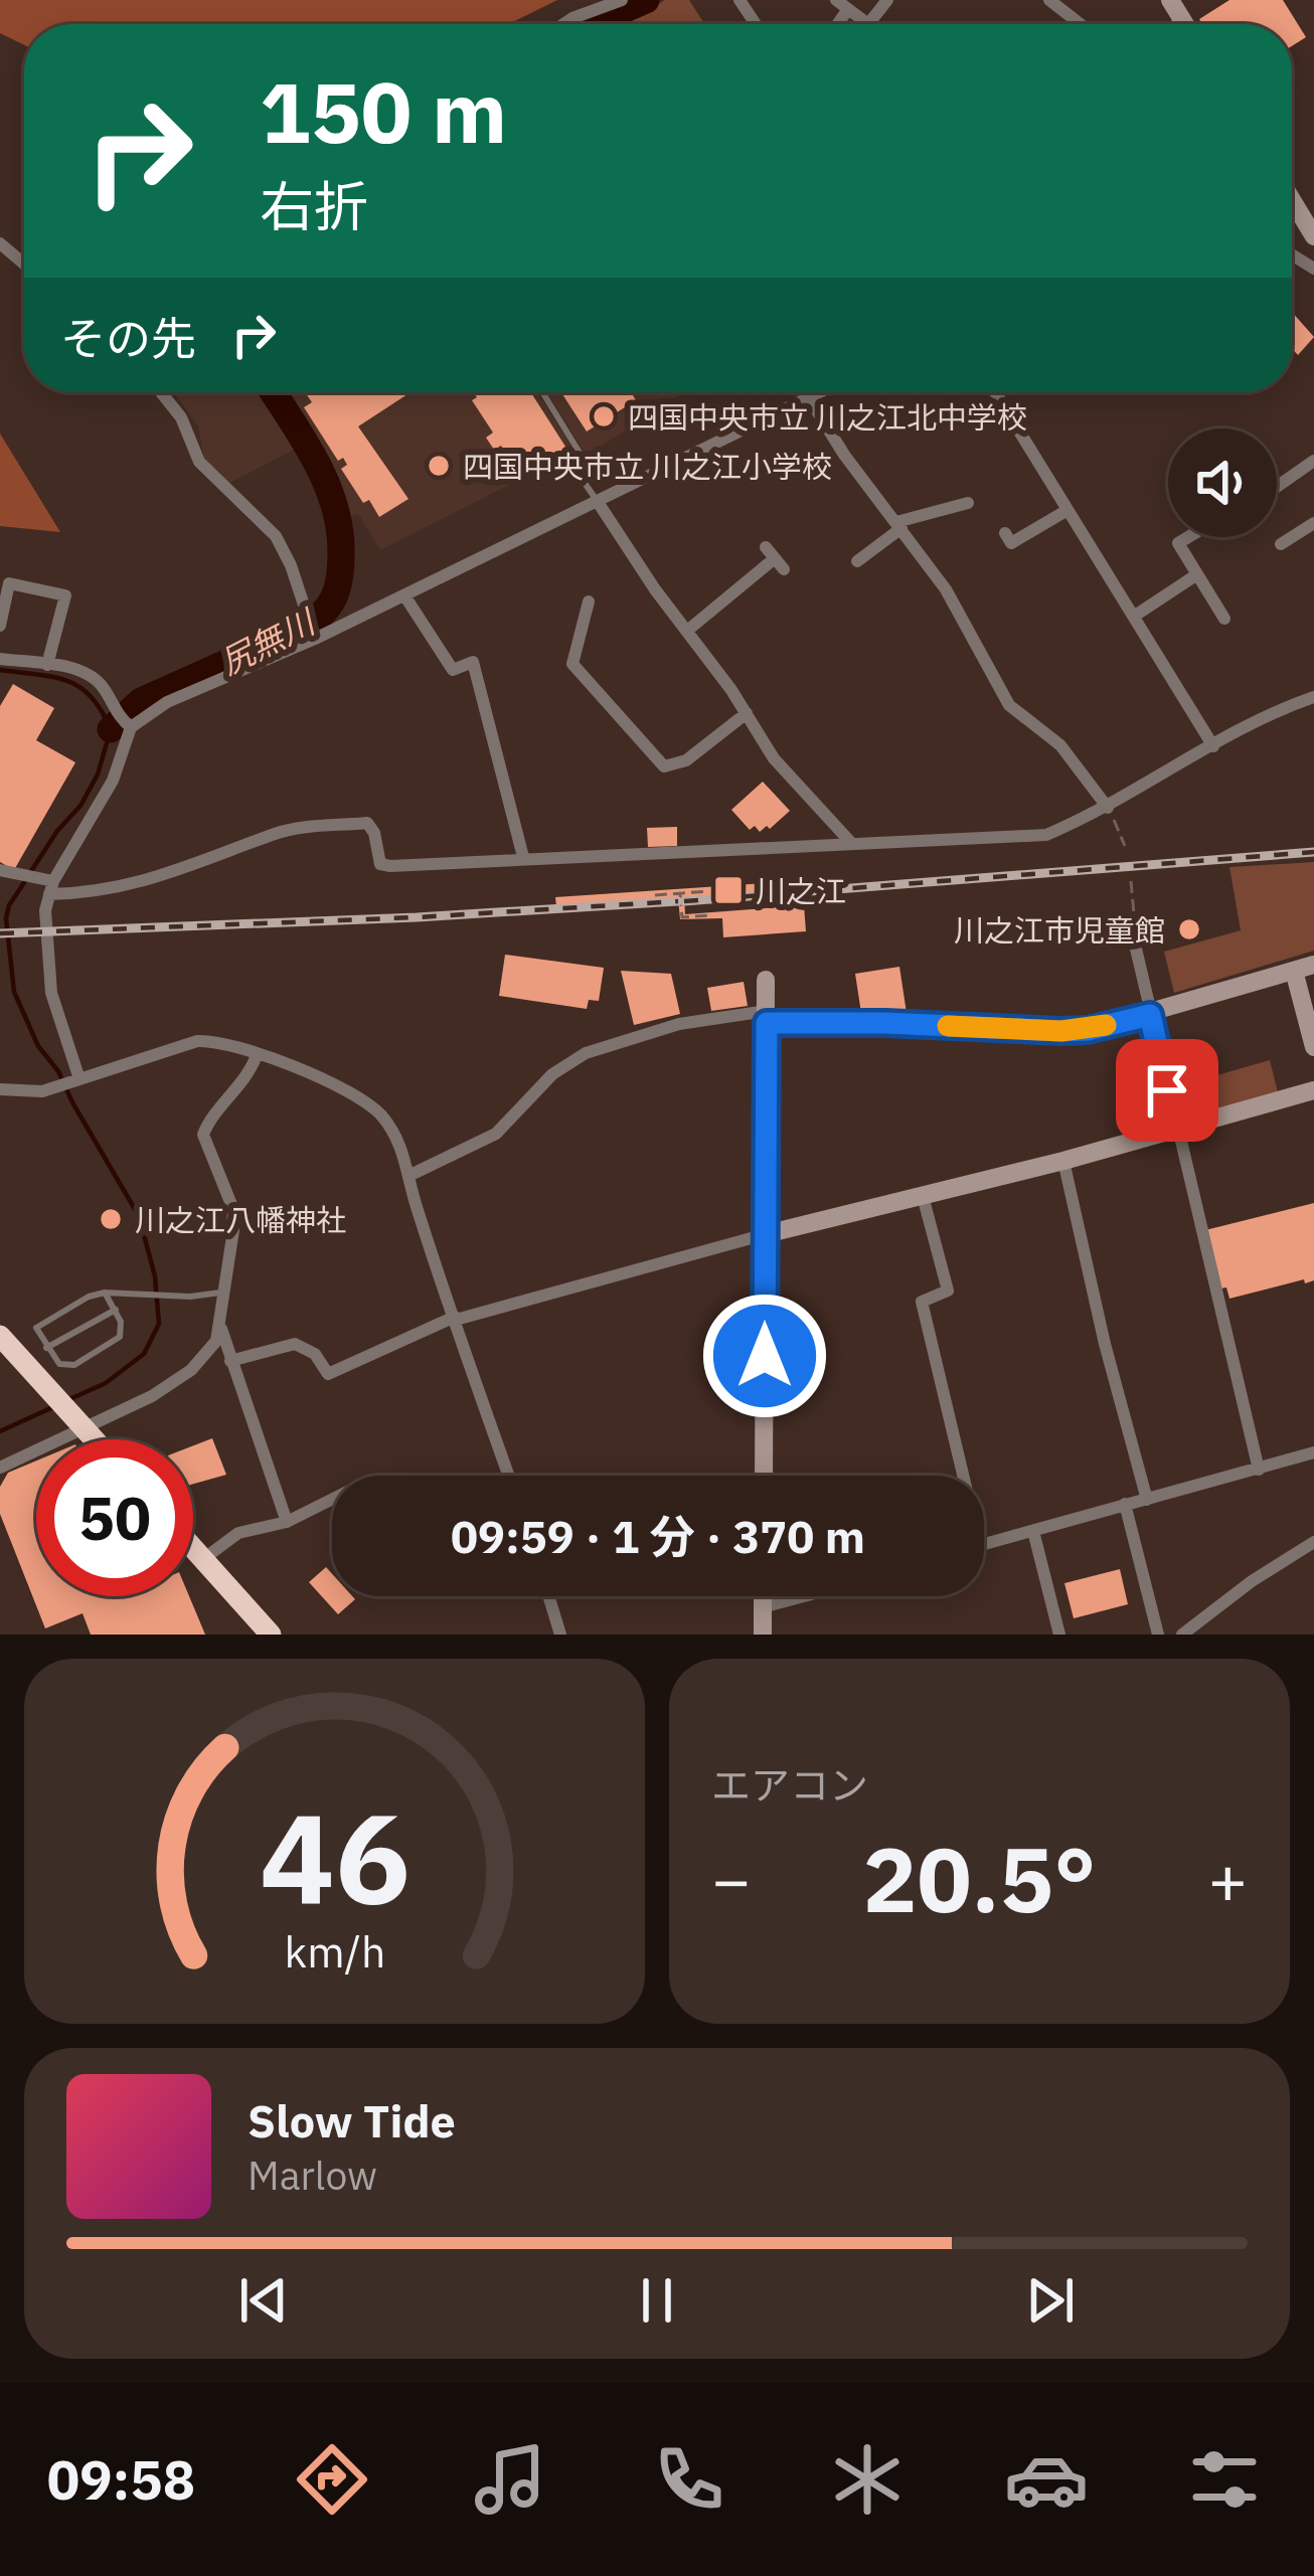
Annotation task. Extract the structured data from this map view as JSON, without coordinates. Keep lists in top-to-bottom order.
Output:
{
  "water": ["尻無川"],
  "places": {
    "other": [
      "四国中央市立 川之江北中学校",
      "四国中央市立 川之江小学校",
      "川之江市児童館",
      "川之江八幡神社"
    ],
    "transit": ["川之江"]
  },
  "page": {
    "turn": ["150 m", "右折"],
    "then": "その先",
    "limit": "50",
    "trip": "09:59 · 1 分 · 370 m",
    "tile": "エアコン",
    "heat": ["−", "20.5°", "+"],
    "song": ["Slow Tide", "Marlow"],
    "tabs": "09:58",
    "gauge": ["46", "km/h"]
  }
}
